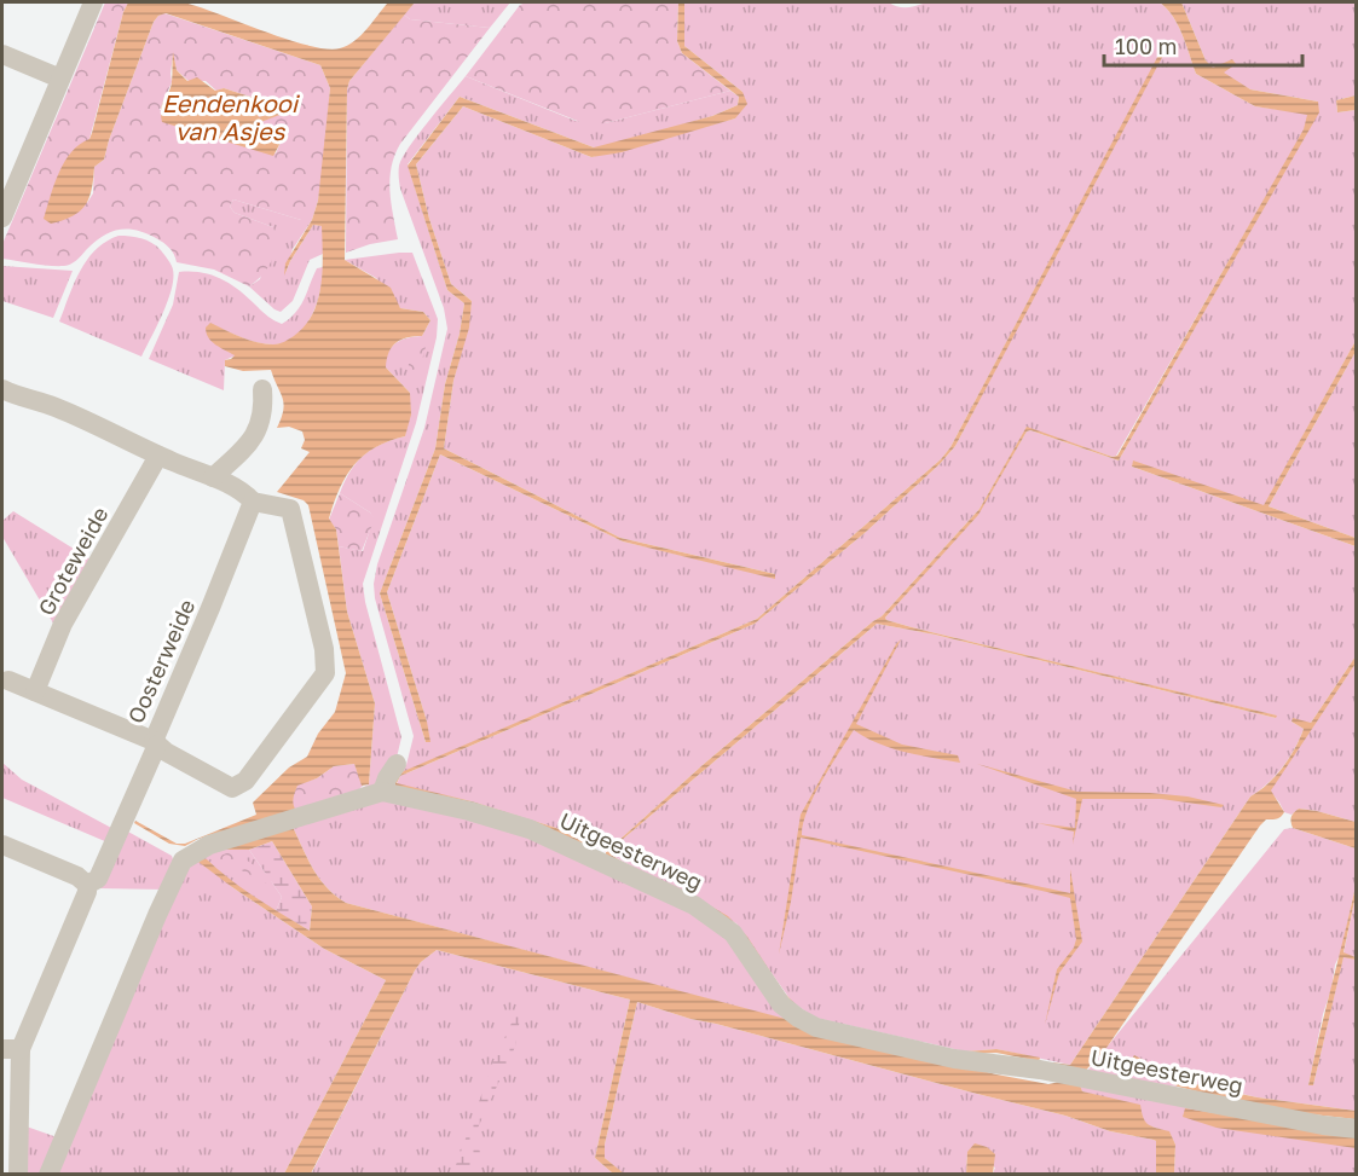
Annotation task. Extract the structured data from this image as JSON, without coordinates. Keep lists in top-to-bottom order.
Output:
{
  "streets": {
    "street": ["Groteweide", "Oosterweide", "Uitgeesterweg"]
  },
  "crossings": [
    ["Groteweide", "Oosterweide"]
  ],
  "water": ["Eendenkooi van Asjes"],
  "scale_bar": "100 m"
}
